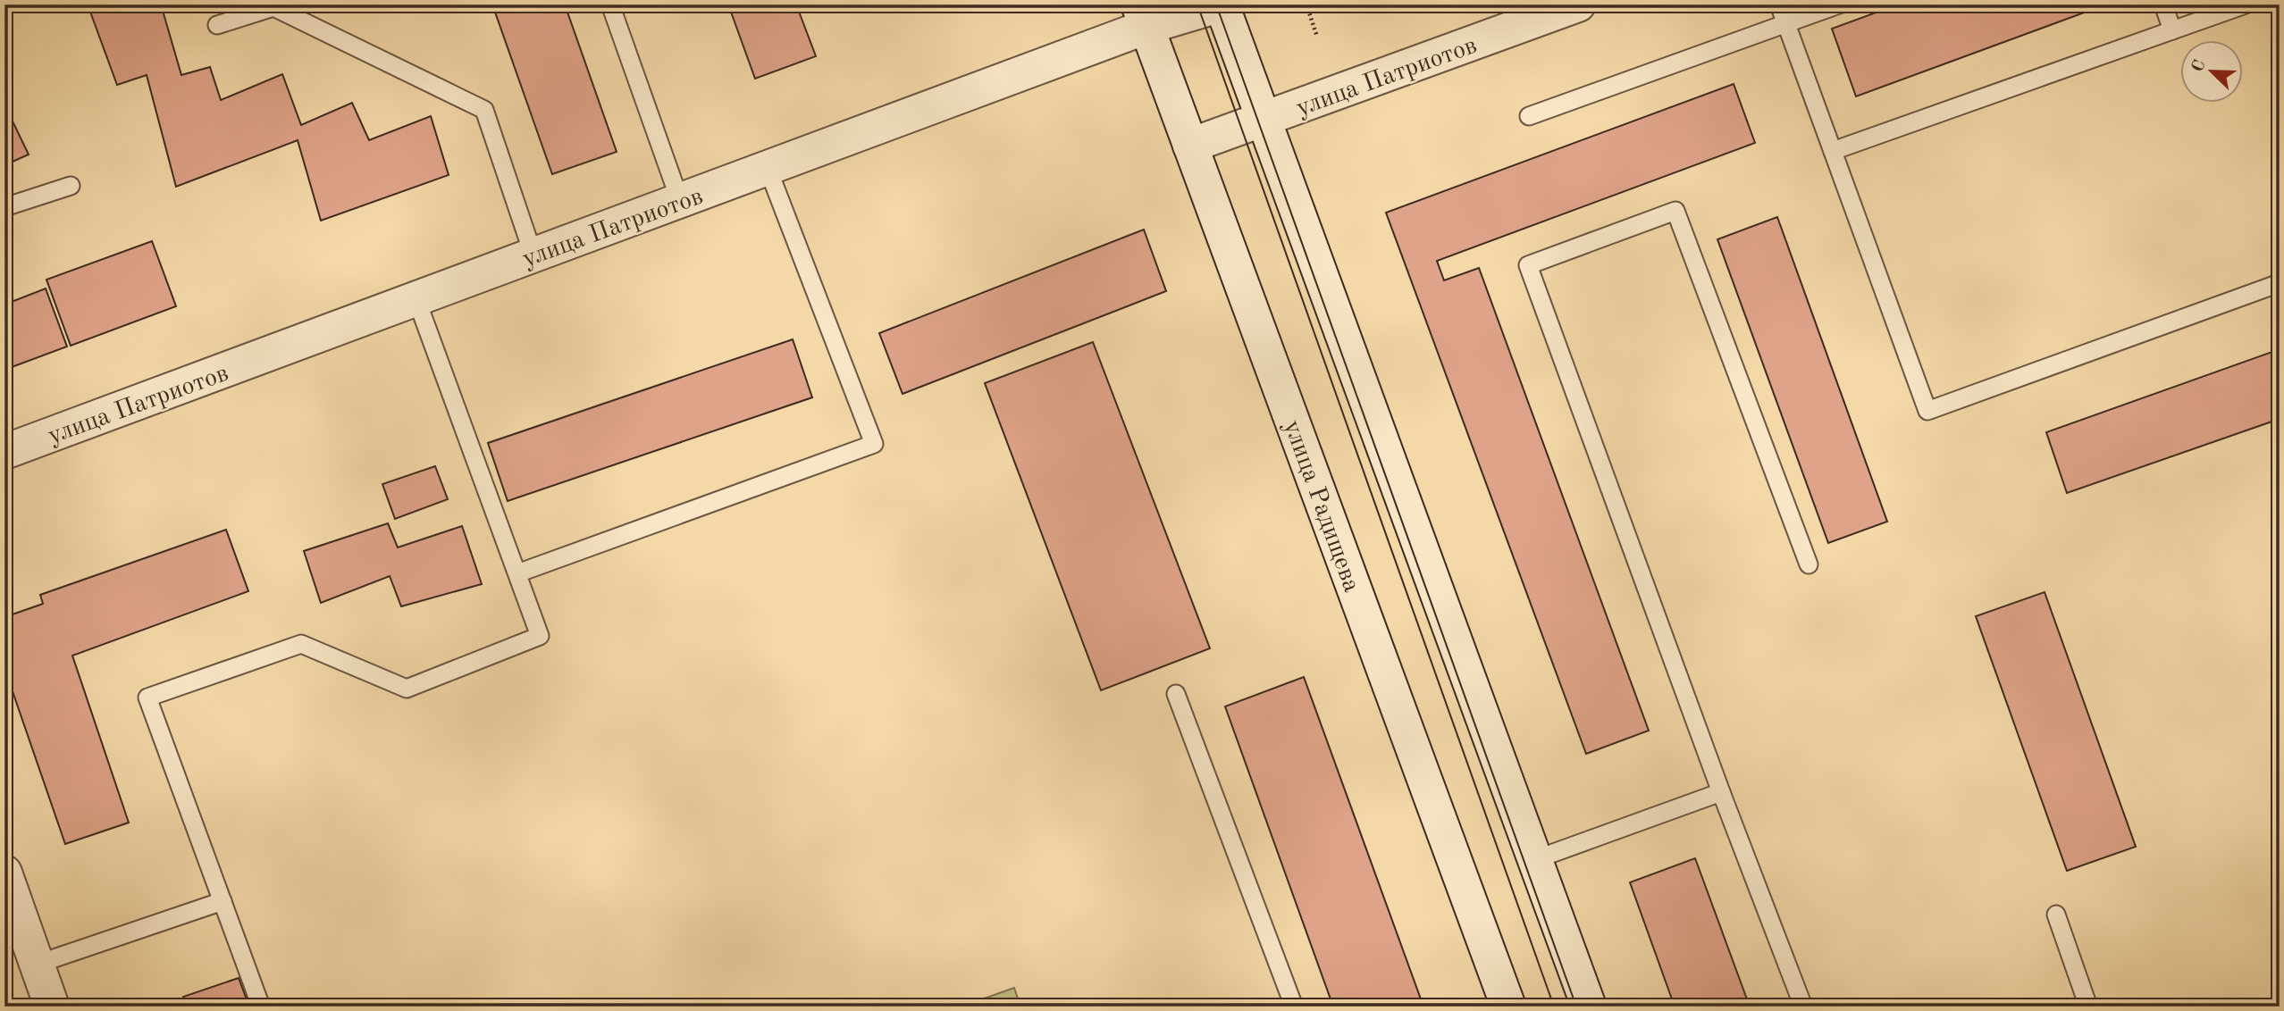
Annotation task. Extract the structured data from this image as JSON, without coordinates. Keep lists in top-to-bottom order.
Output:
{
  "streets": {
    "street": ["улица Патриотов", "улица Радищева"]
  },
  "crossings": [
    ["улица Патриотов", "улица Радищева"]
  ],
  "north": "top left"
}
